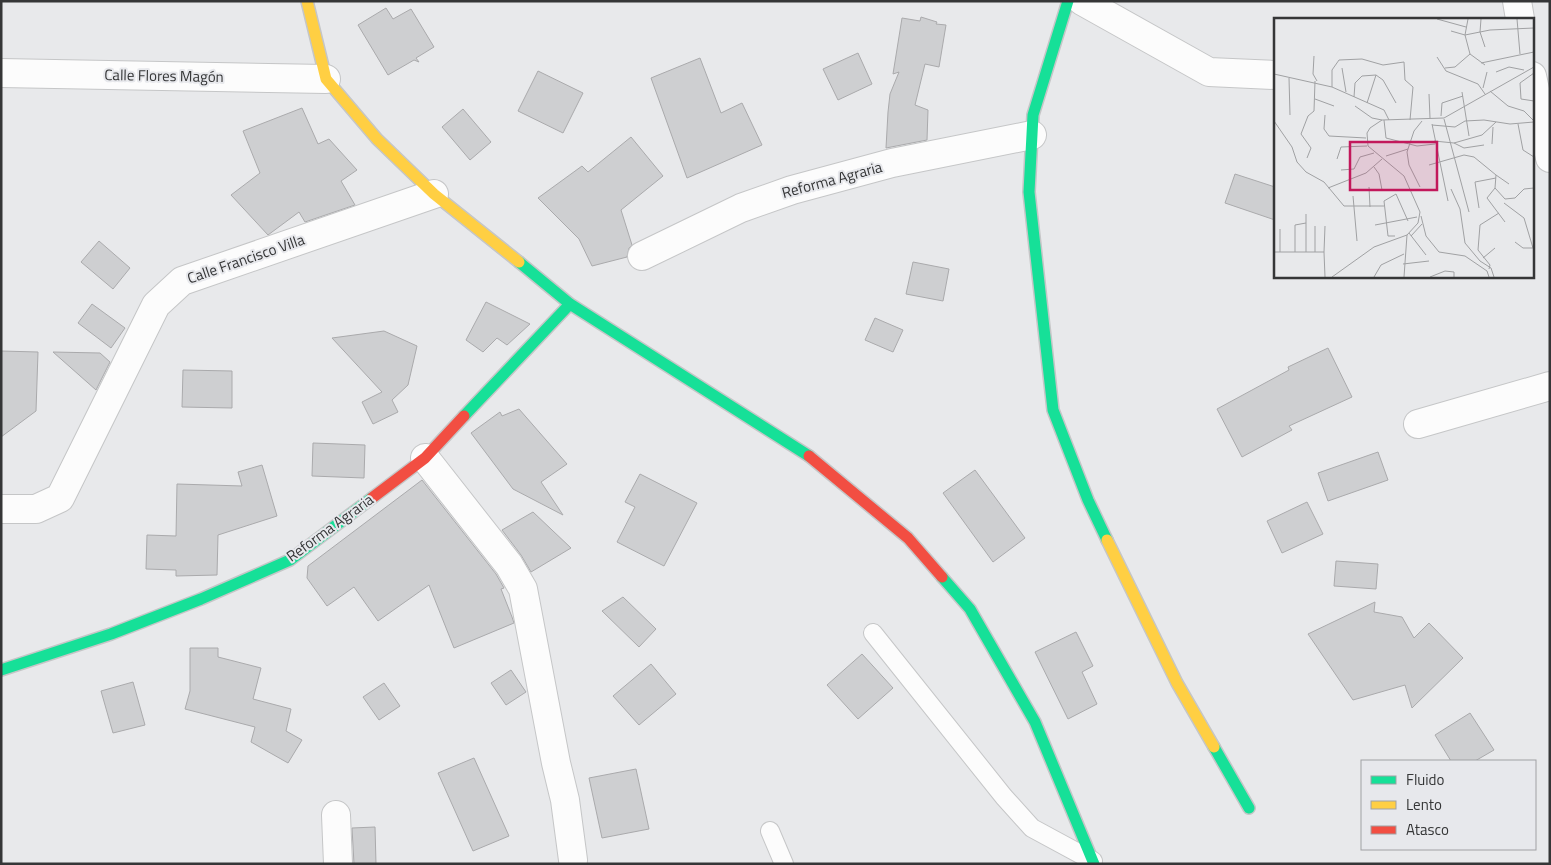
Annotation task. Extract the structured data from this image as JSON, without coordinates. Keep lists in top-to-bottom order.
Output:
{
  "streets": {
    "main road": ["Reforma Agraria"],
    "street": ["Calle Flores Magón", "Calle Francisco Villa"]
  },
  "legend": ["Fluido", "Lento", "Atasco"]
}
